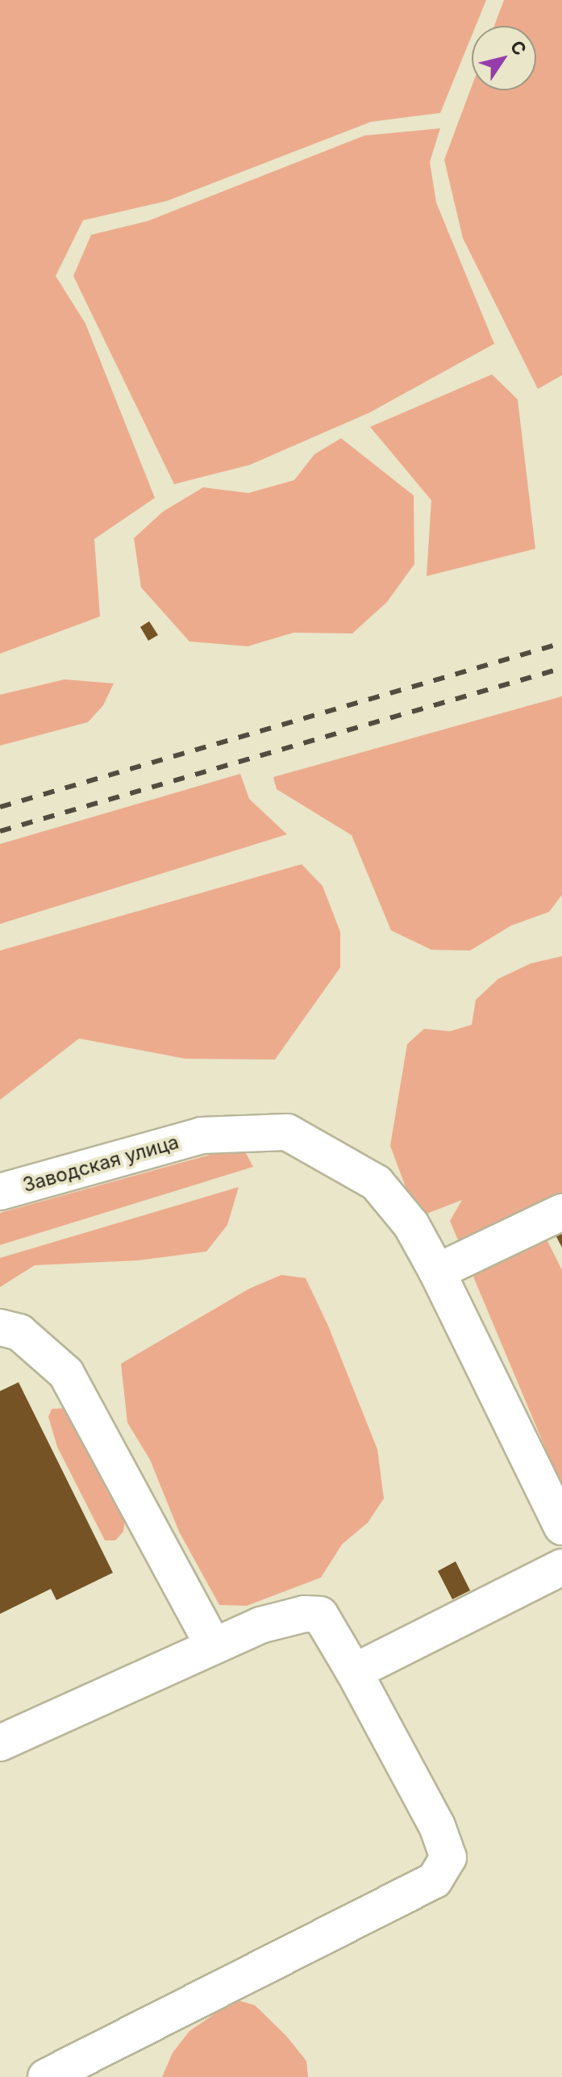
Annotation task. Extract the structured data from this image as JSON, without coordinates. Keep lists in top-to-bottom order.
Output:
{
  "streets": {
    "street": ["Заводская улица"]
  },
  "north": "top right"
}
